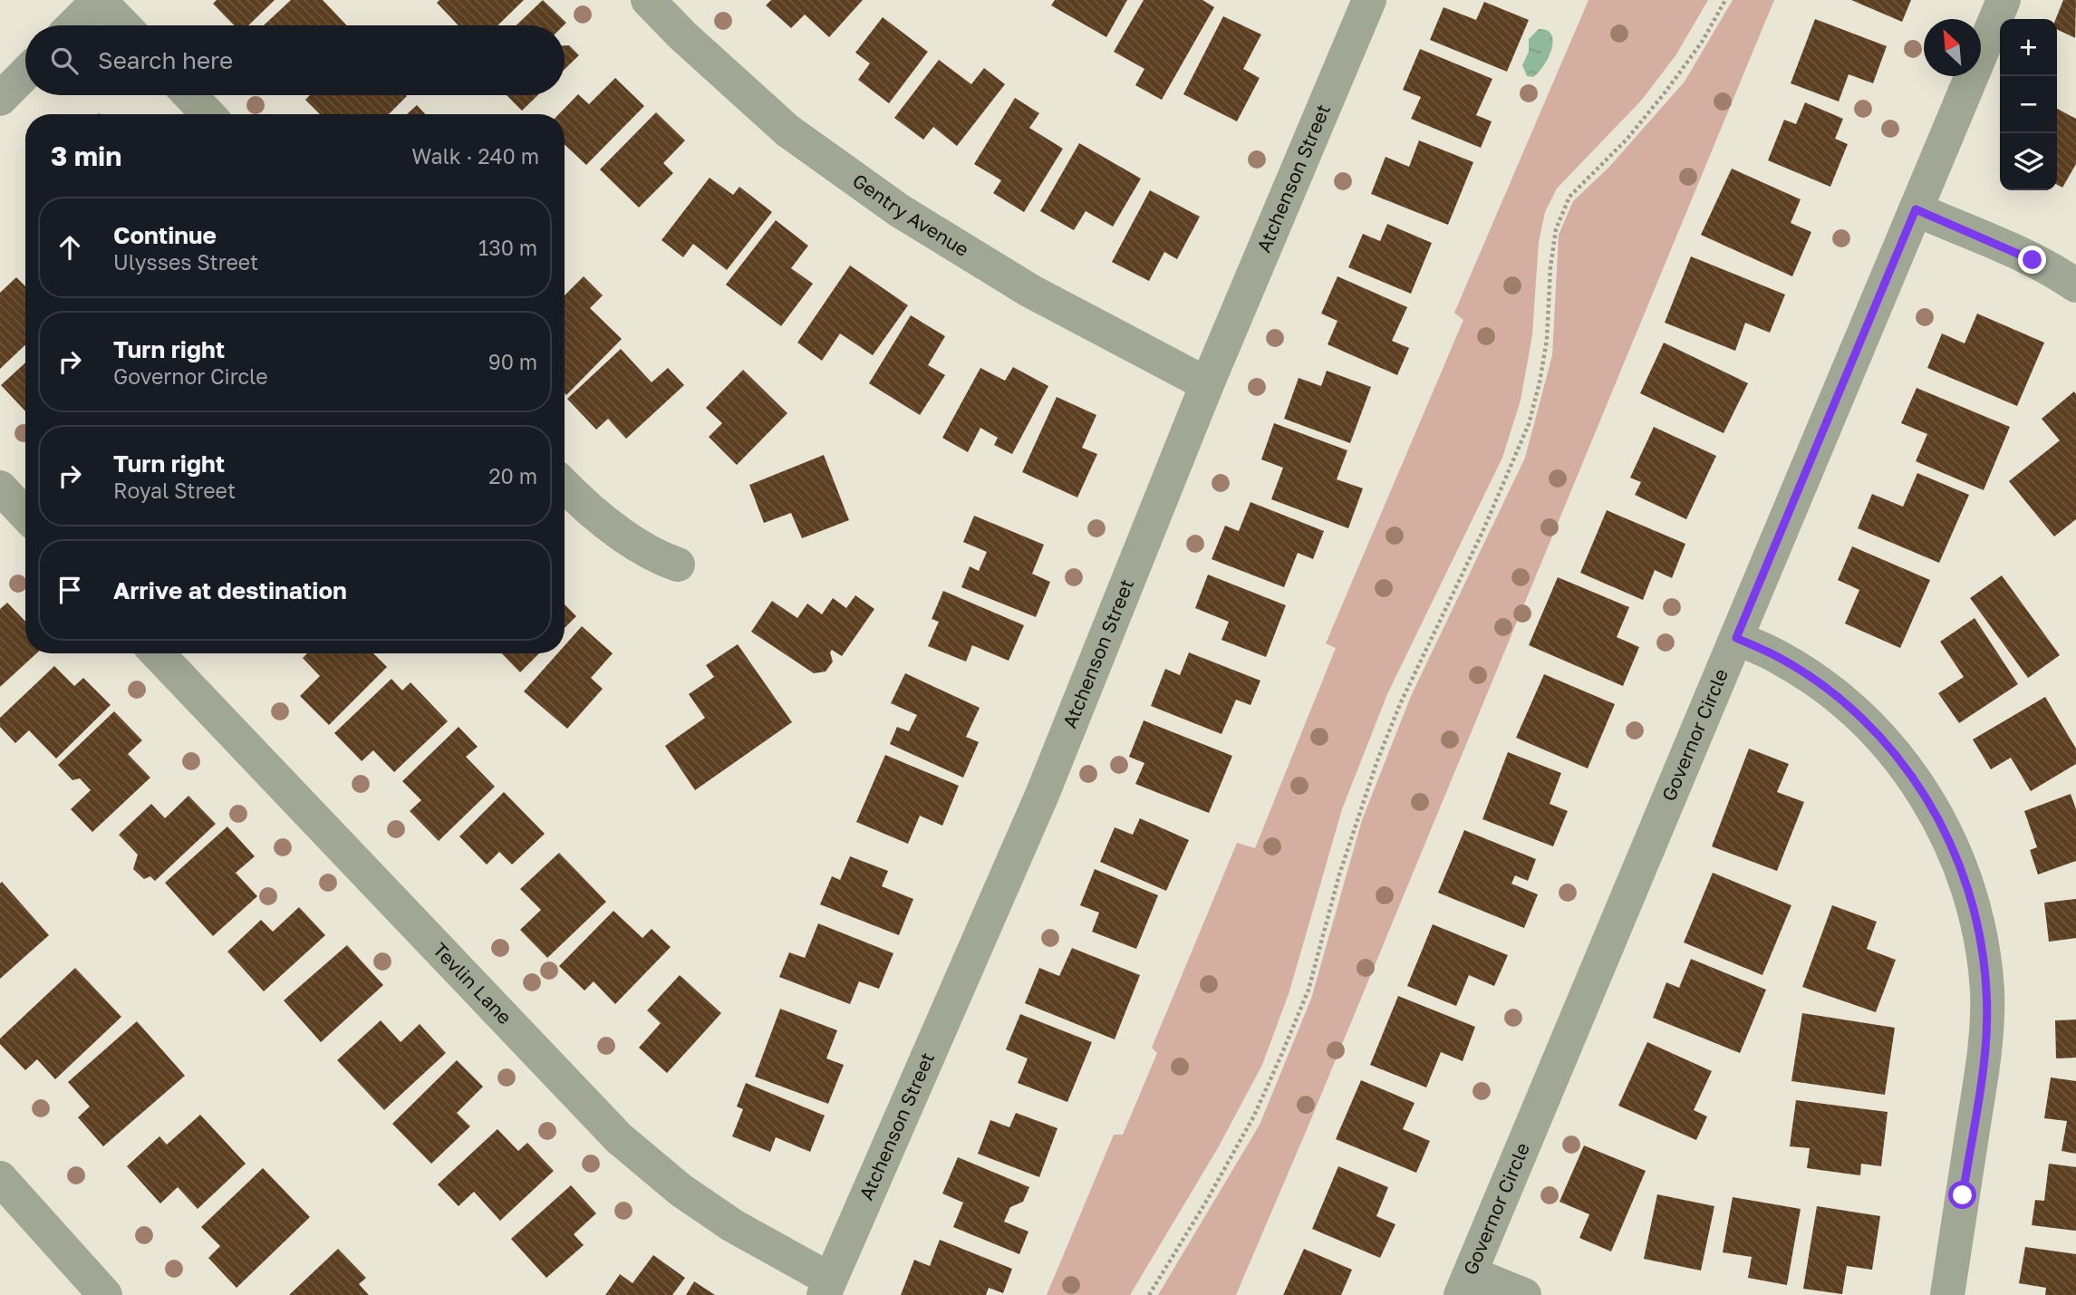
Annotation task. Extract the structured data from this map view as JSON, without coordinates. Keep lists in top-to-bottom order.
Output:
{
  "streets": {
    "street": [
      "Atchenson Street",
      "Gentry Avenue",
      "Governor Circle",
      "Tevlin Lane"
    ]
  },
  "crossings": [
    ["Atchenson Street", "Gentry Avenue"],
    ["Atchenson Street", "Tevlin Lane"]
  ],
  "north": "top left",
  "page": {
    "map_buttons": ["+", "−"],
    "search": "Search here",
    "heading": ["3 min", "Walk · 240 m"],
    "list": [
      ["Continue", "Ulysses Street", "130 m"],
      ["Turn right", "Governor Circle", "90 m"],
      ["Turn right", "Royal Street", "20 m"],
      "Arrive at destination"
    ]
  }
}
